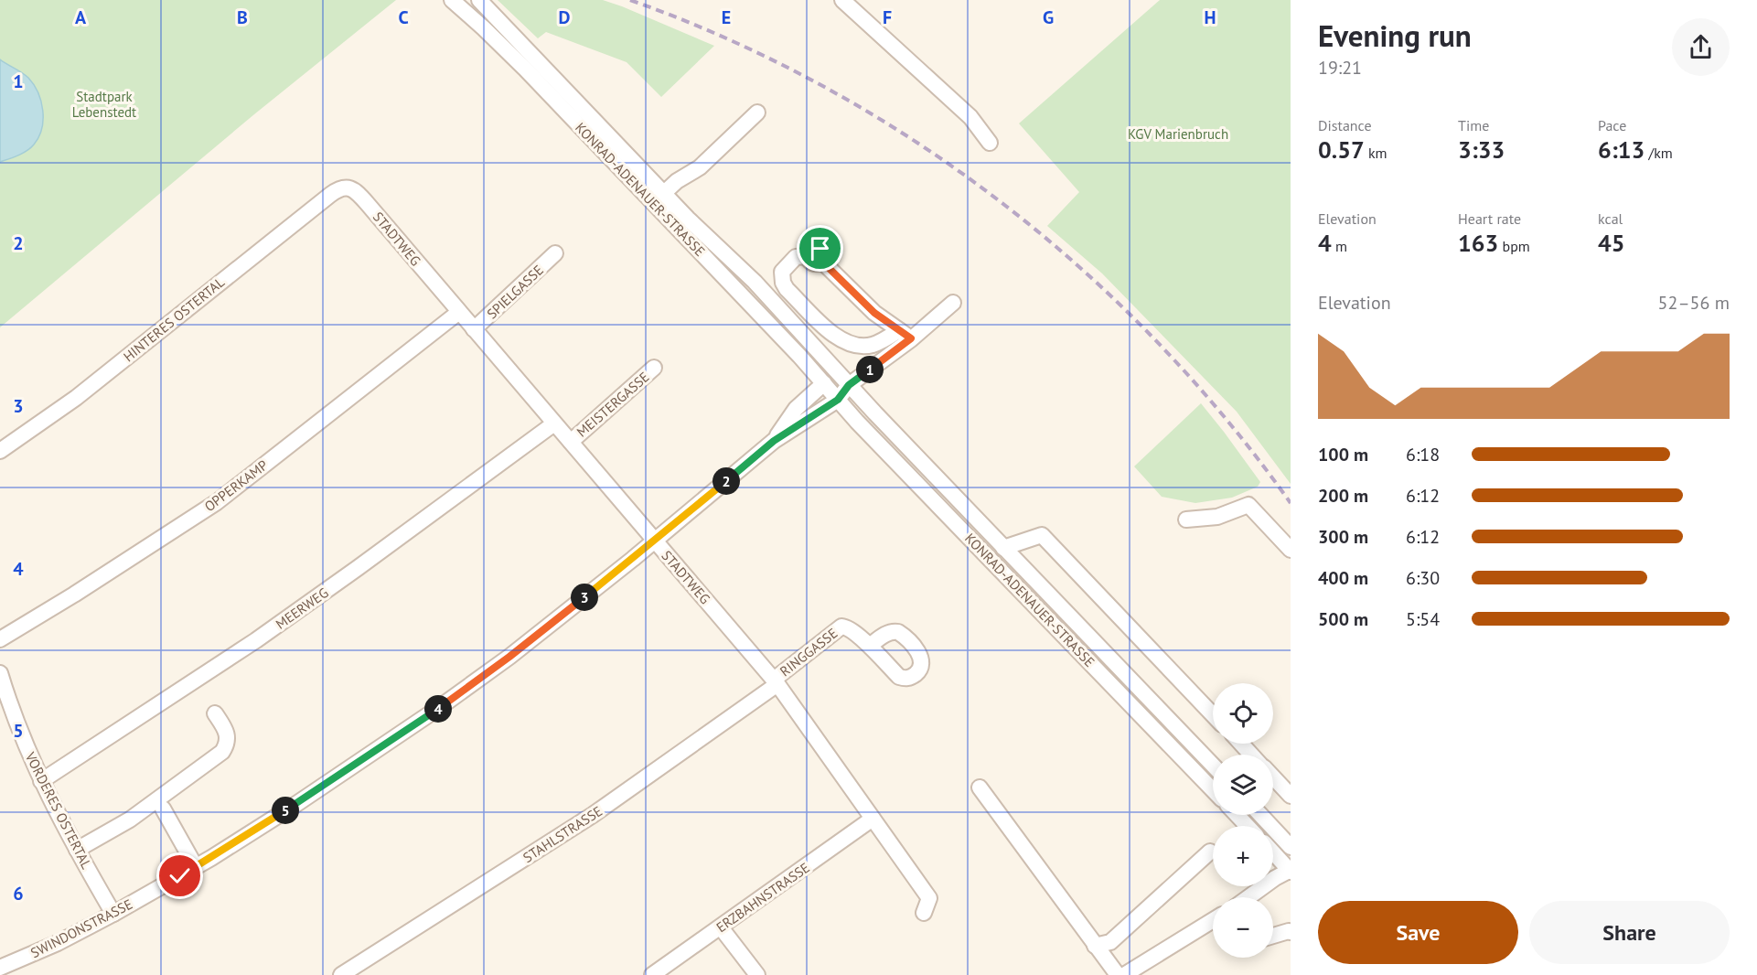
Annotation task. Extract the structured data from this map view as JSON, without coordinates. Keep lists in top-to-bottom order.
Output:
{
  "streets": {
    "street": [
      "KONRAD-ADENAUER-STRASSE",
      "STADTWEG",
      "SPIELGASSE",
      "HINTERES OSTERTAL",
      "MEISTERGASSE",
      "OPPERKAMP",
      "MEERWEG",
      "RINGGASSE",
      "VORDERES OSTERTAL",
      "STAHLSTRASSE",
      "ERZBAHNSTRASSE",
      "SWINDONSTRASSE"
    ]
  },
  "crossings": [
    ["KONRAD-ADENAUER-STRASSE", "SWINDONSTRASSE"],
    ["STADTWEG", "SPIELGASSE"],
    ["STADTWEG", "HINTERES OSTERTAL"],
    ["STADTWEG", "MEISTERGASSE"],
    ["STADTWEG", "OPPERKAMP"],
    ["STADTWEG", "MEERWEG"],
    ["STADTWEG", "RINGGASSE"],
    ["STADTWEG", "STAHLSTRASSE"],
    ["STADTWEG", "ERZBAHNSTRASSE"],
    ["STADTWEG", "SWINDONSTRASSE"],
    ["MEERWEG", "VORDERES OSTERTAL"],
    ["RINGGASSE", "STAHLSTRASSE"],
    ["VORDERES OSTERTAL", "SWINDONSTRASSE"]
  ],
  "parks": ["Stadtpark Lebenstedt", "KGV Marienbruch"],
  "page": {
    "heading": ["Evening run", "19:21"],
    "stats": [
      ["Distance", "0.57 km"],
      ["Time", "3:33"],
      ["Pace", "6:13 /km"],
      ["Elevation", "4 m"],
      ["Heart rate", "163 bpm"],
      ["kcal", "45"]
    ],
    "chart": ["Elevation", "52–56 m"],
    "pins": [
      "1",
      "2",
      "3",
      "4",
      "5"
    ],
    "list": [
      {
        "name": "100 m",
        "note": "6:18"
      },
      {
        "name": "200 m",
        "note": "6:12"
      },
      {
        "name": "300 m",
        "note": "6:12"
      },
      {
        "name": "400 m",
        "note": "6:30"
      },
      {
        "name": "500 m",
        "note": "5:54"
      }
    ],
    "map_buttons": ["+", "−"],
    "buttons": ["Save", "Share"]
  },
  "grid": {
    "columns": [
      "A",
      "B",
      "C",
      "D",
      "E",
      "F",
      "G",
      "H"
    ],
    "rows": [
      "1",
      "2",
      "3",
      "4",
      "5",
      "6"
    ]
  }
}
